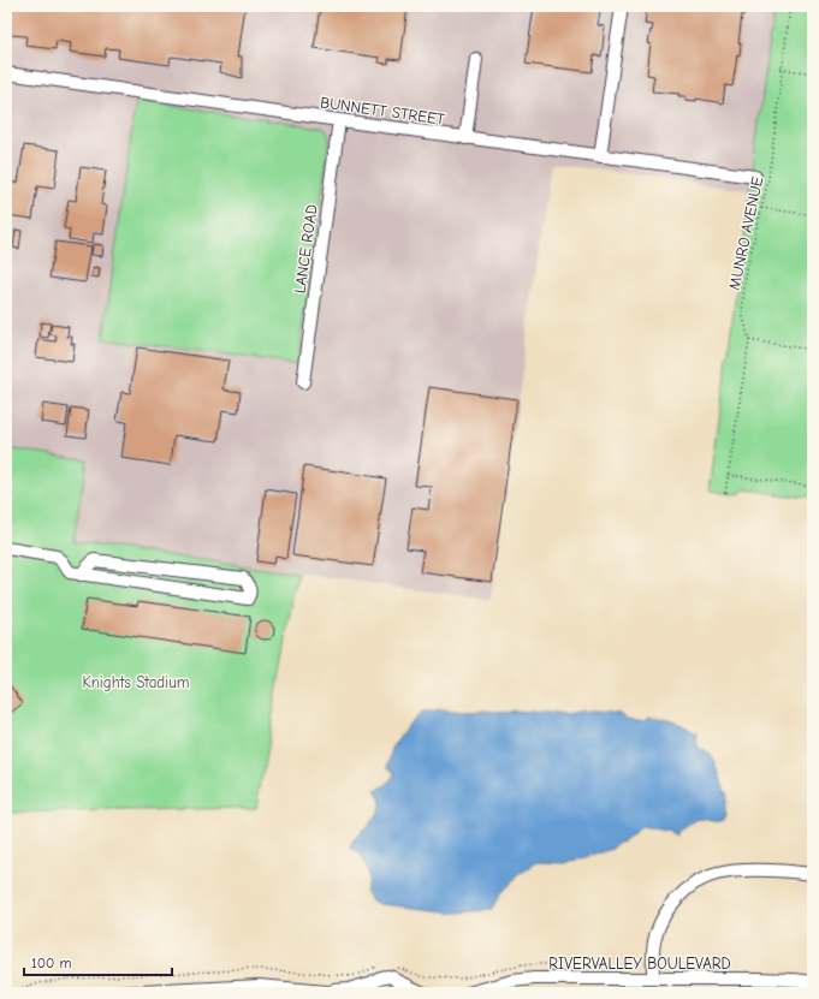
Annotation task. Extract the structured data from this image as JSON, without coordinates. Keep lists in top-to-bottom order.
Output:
{
  "streets": {
    "street": ["BUNNETT STREET", "LANCE ROAD", "RIVERVALLEY BOULEVARD"],
    "path": ["MUNRO AVENUE"]
  },
  "crossings": [
    ["BUNNETT STREET", "LANCE ROAD"]
  ],
  "parks": ["Knights Stadium"],
  "scale_bar": "100 m"
}
